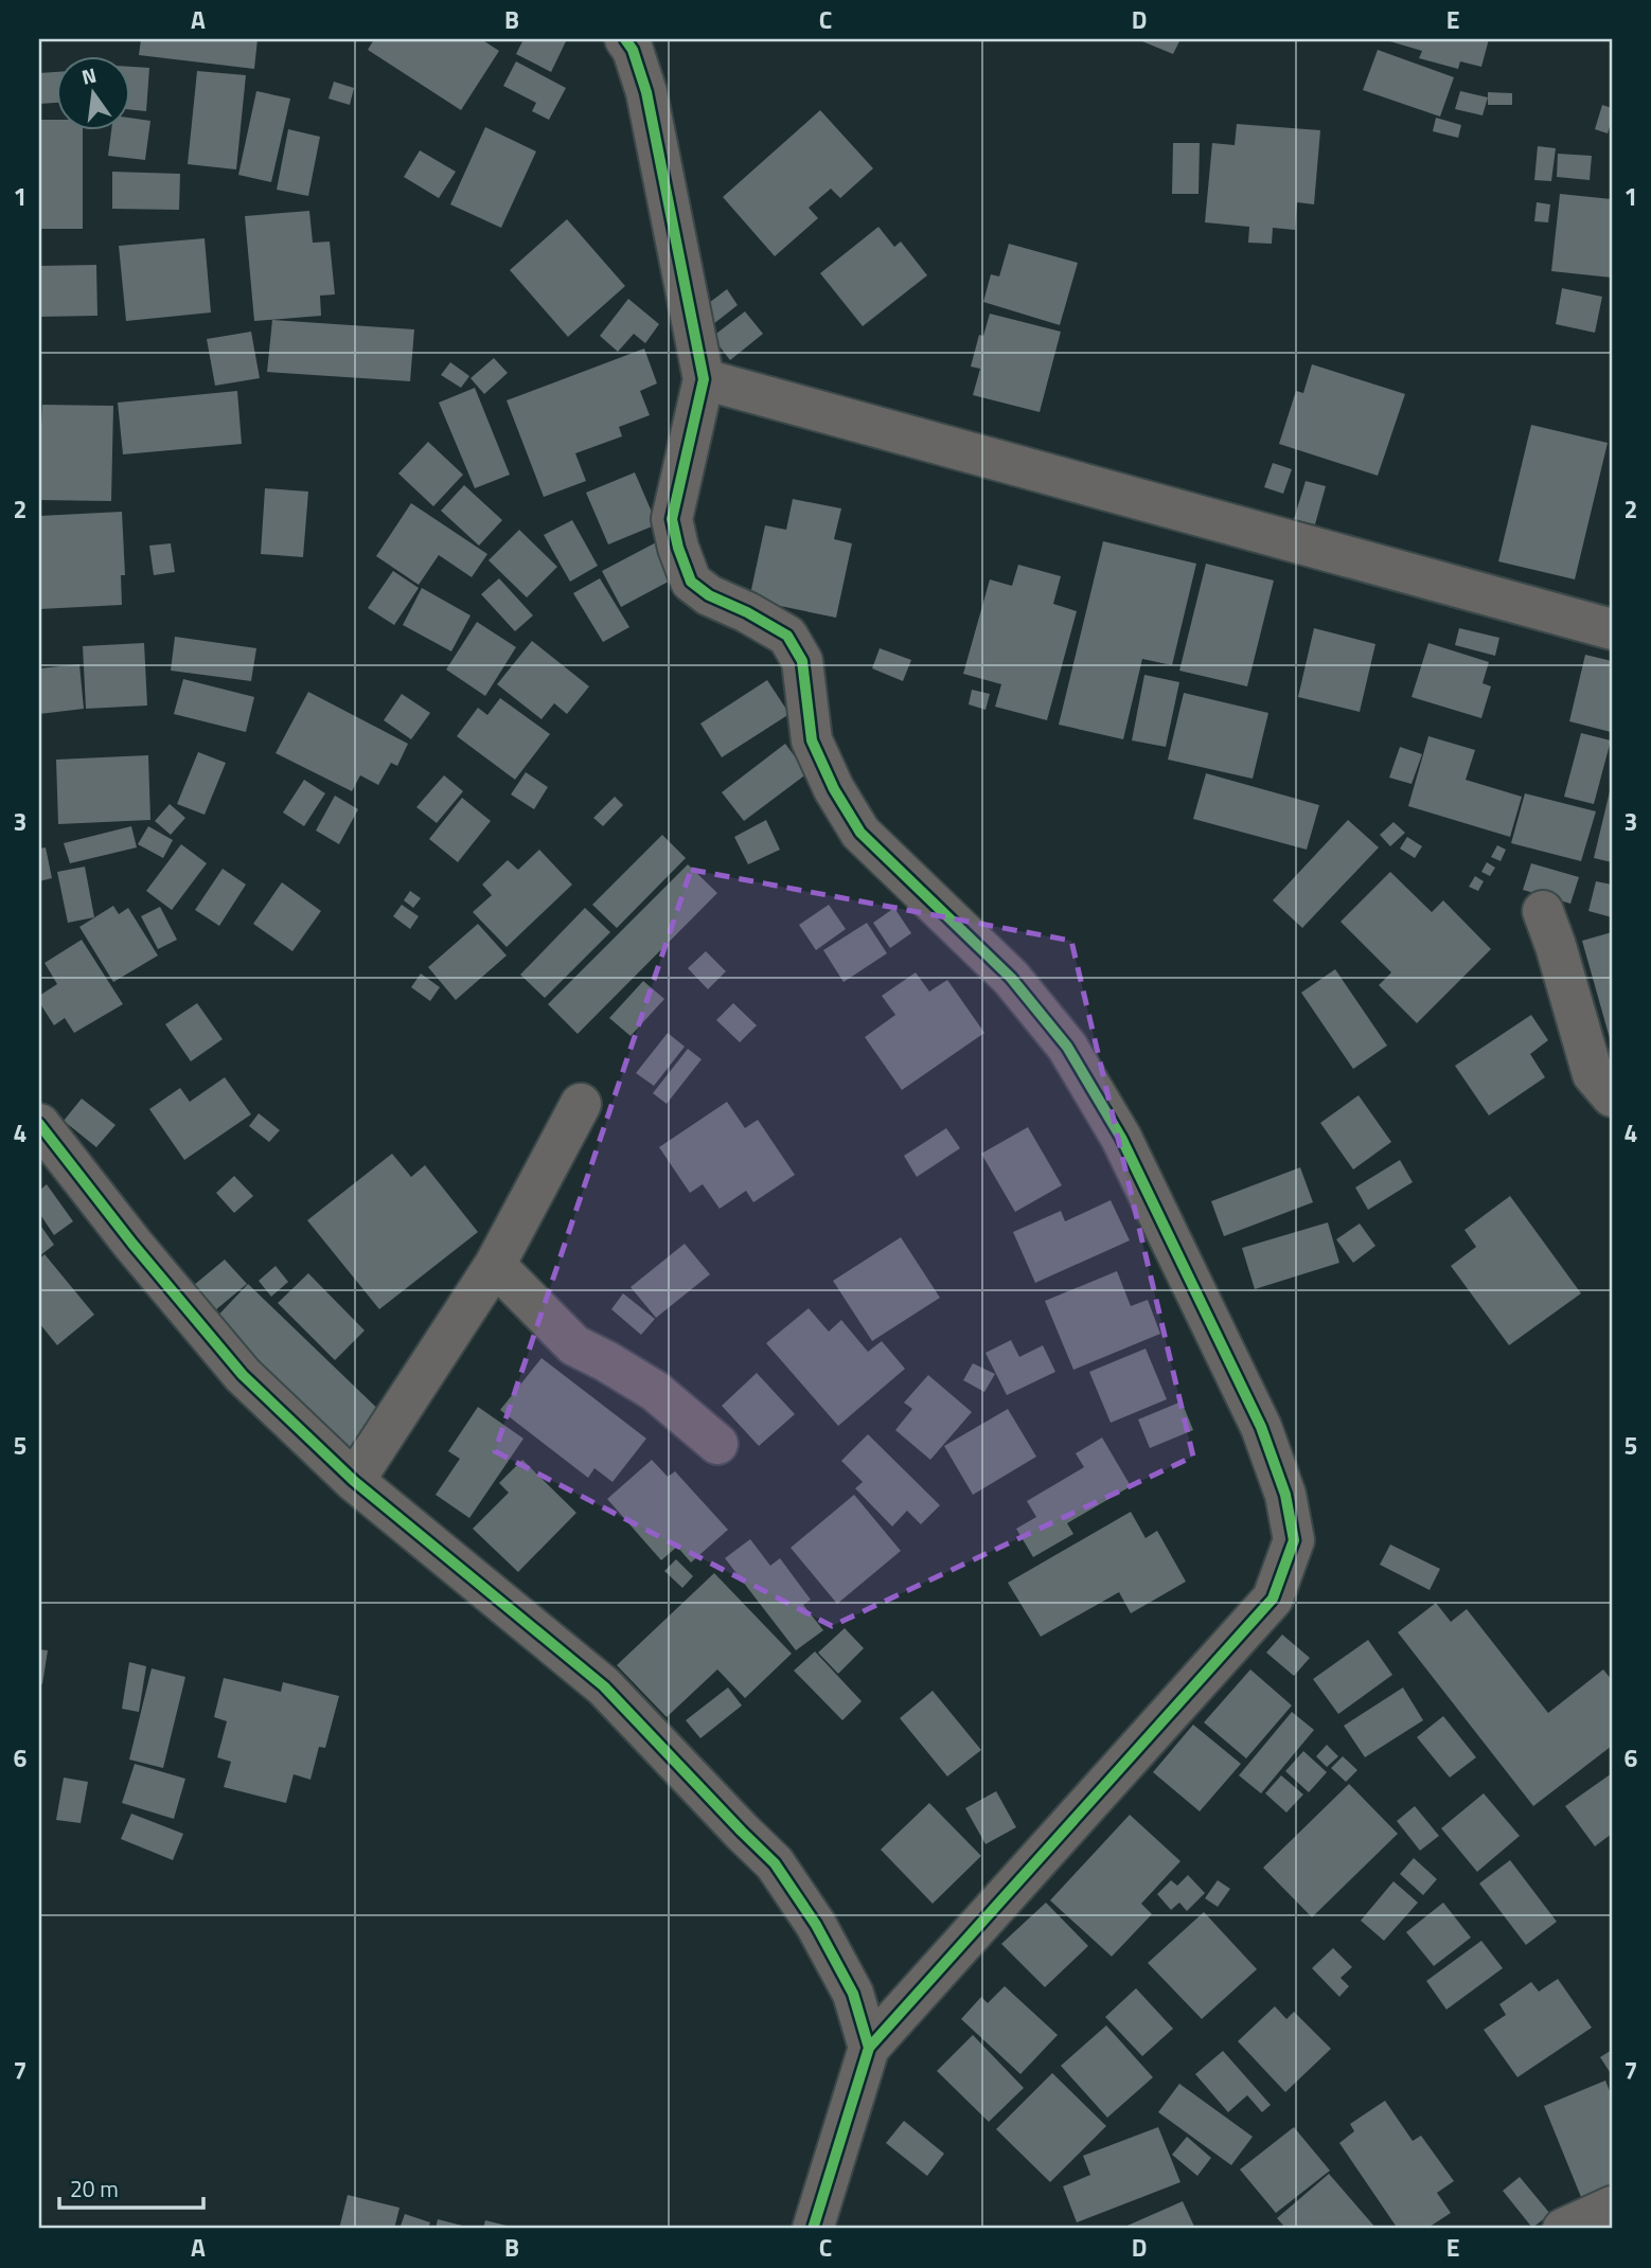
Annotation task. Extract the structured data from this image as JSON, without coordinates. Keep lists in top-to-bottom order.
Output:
{
  "scale_bar": "20 m",
  "north": "top",
  "grid": {
    "columns": [
      "A",
      "B",
      "C",
      "D",
      "E"
    ],
    "rows": [
      "1",
      "2",
      "3",
      "4",
      "5",
      "6",
      "7"
    ]
  }
}
